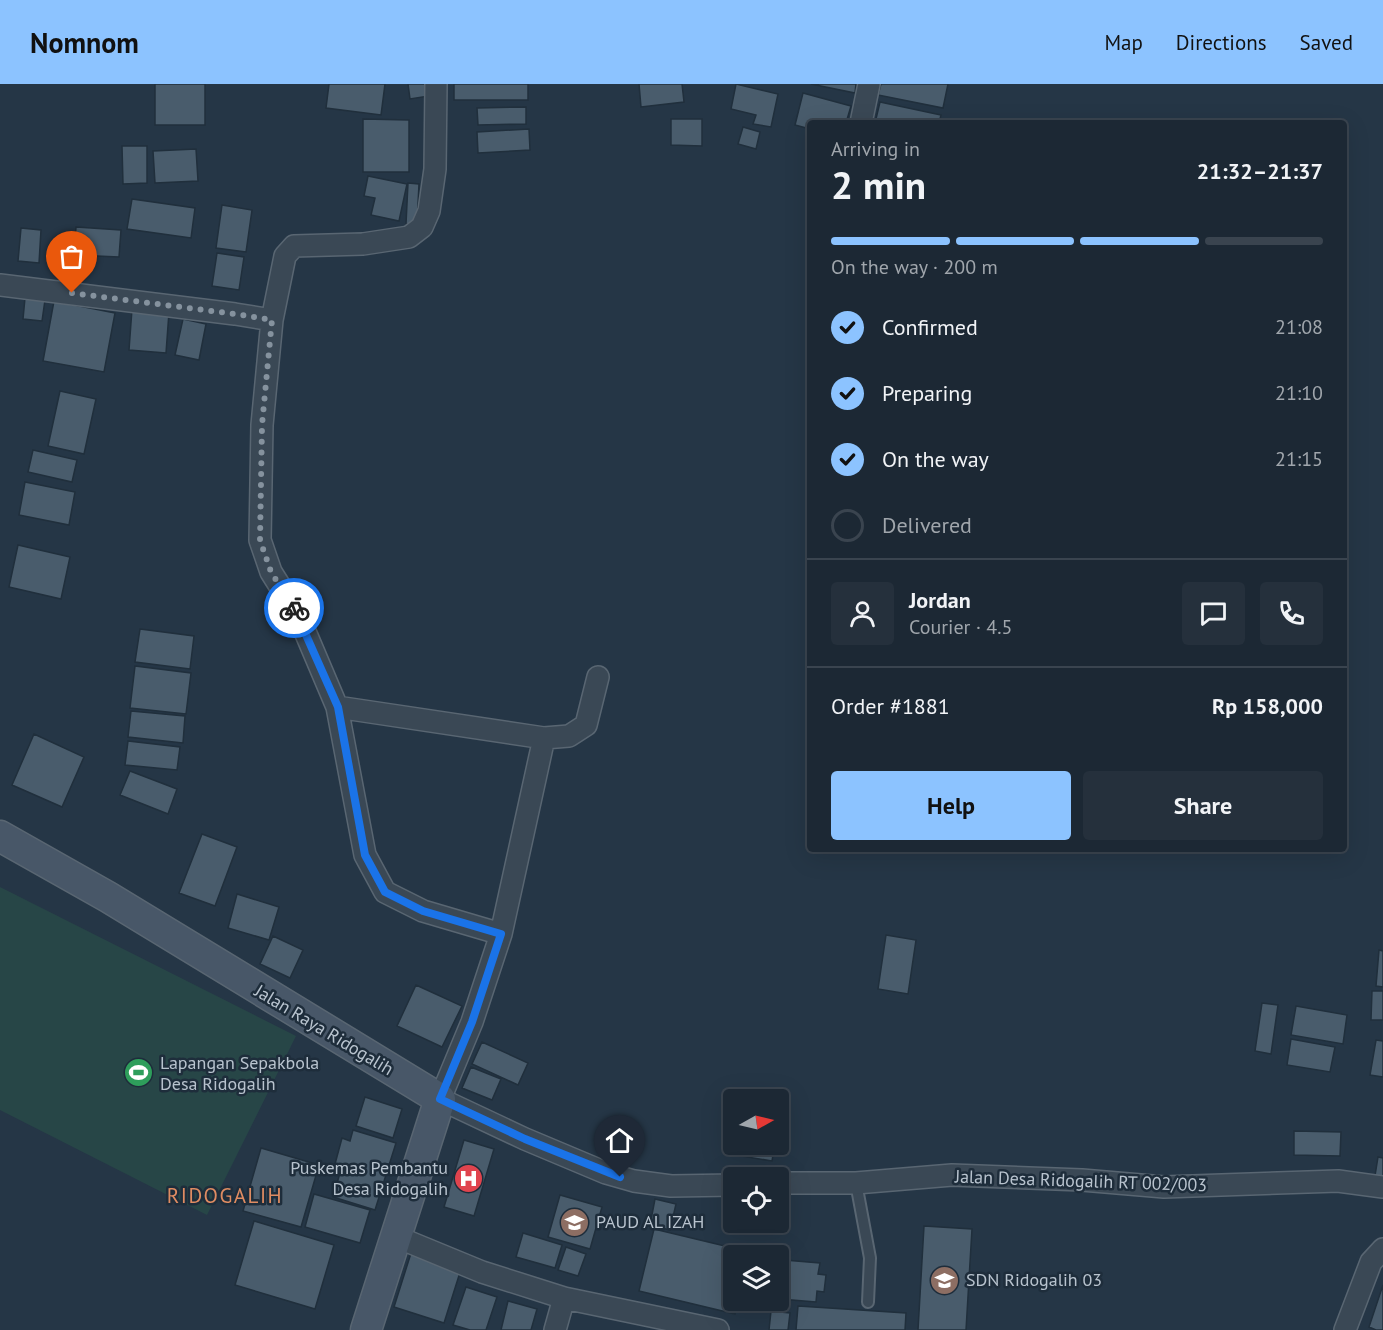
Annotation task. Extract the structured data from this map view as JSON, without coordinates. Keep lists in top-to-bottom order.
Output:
{
  "streets": {
    "street": ["Jalan Raya Ridogalih", "Jalan Desa Ridogalih RT 002/003"]
  },
  "districts": ["RIDOGALIH"],
  "places": {
    "sports": ["Lapangan Sepakbola Desa Ridogalih"],
    "hospital": ["Puskemas Pembantu Desa Ridogalih"],
    "school or university": ["PAUD AL IZAH", "SDN Ridogalih 03"]
  },
  "north": "right",
  "page": {
    "header": "Nomnom",
    "nav": ["Map", "Directions", "Saved"],
    "heading": ["2 min", "Arriving in", "21:32–21:37"],
    "panel": [
      "Jordan",
      "Courier · 4.5",
      "Order #1881",
      "Rp 158,000"
    ],
    "bar": "On the way · 200 m",
    "list": [
      ["Confirmed", "21:08"],
      ["Preparing", "21:10"],
      ["On the way", "21:15"],
      "Delivered"
    ],
    "buttons": ["Help", "Share"]
  }
}
